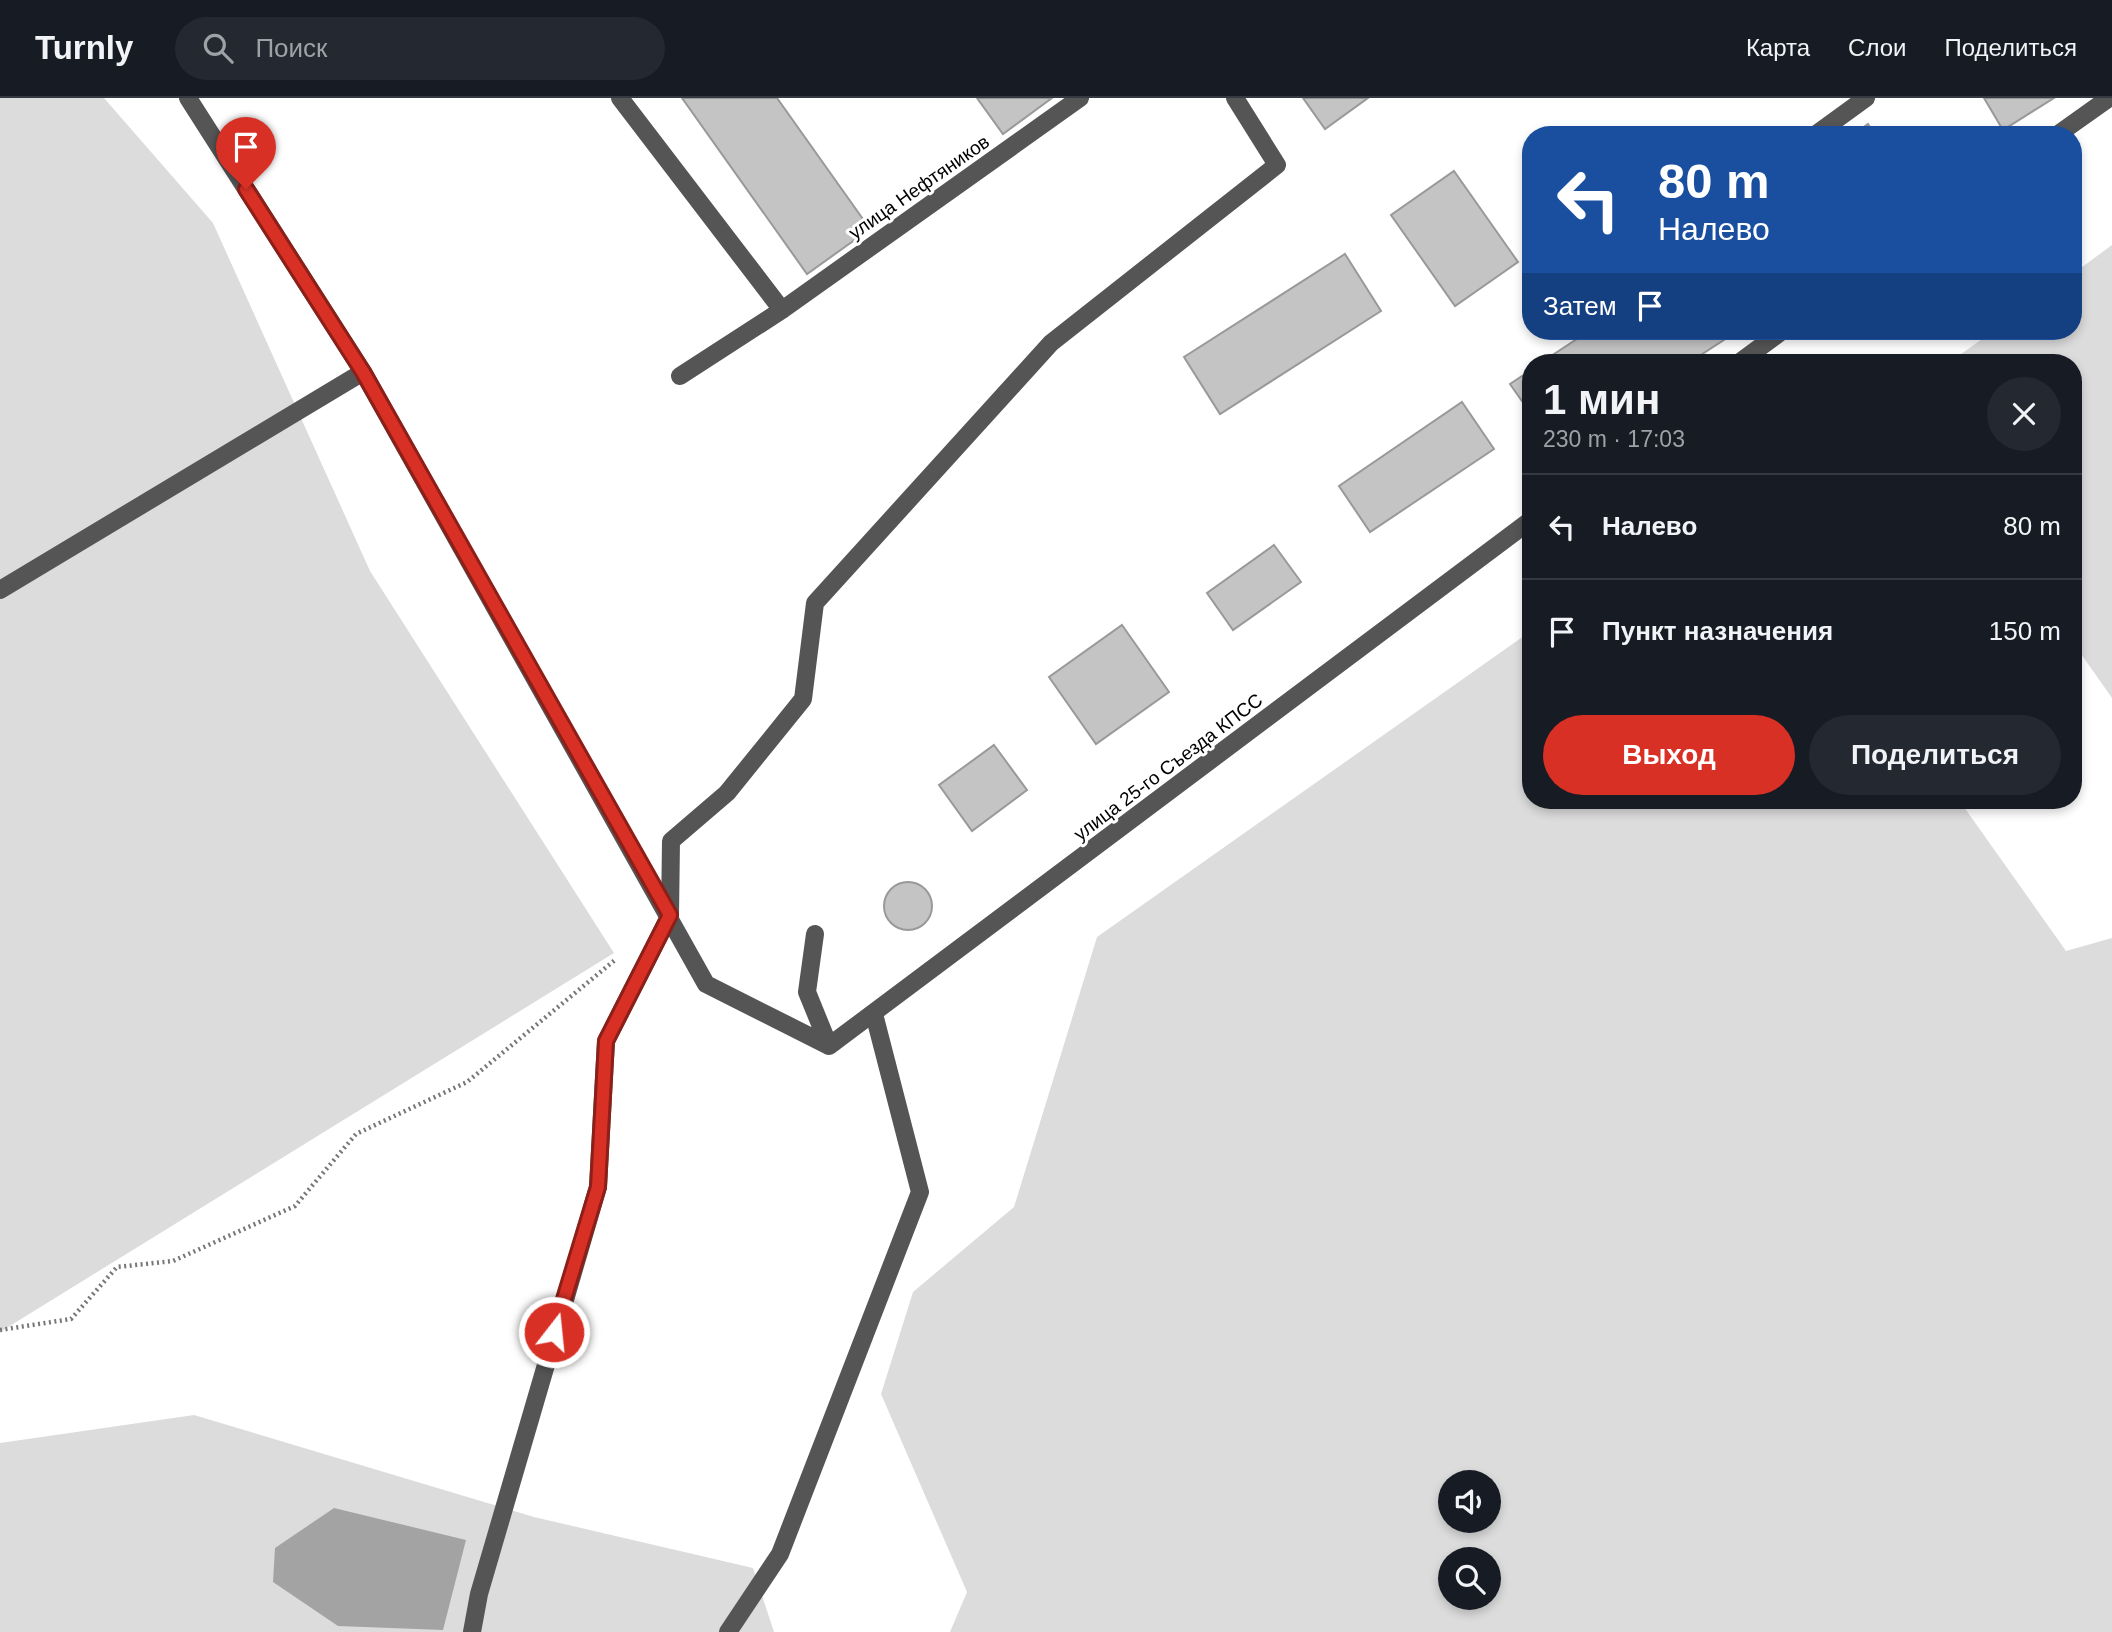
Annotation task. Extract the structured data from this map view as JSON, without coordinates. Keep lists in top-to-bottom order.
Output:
{
  "streets": {
    "street": ["улица Нефтяников", "улица 25-го Съезда КПСС"]
  },
  "page": {
    "header": "Turnly",
    "search": "Поиск",
    "nav": ["Карта", "Слои", "Поделиться"],
    "turn": ["80 m", "Налево"],
    "then": "Затем",
    "heading": ["1 мин", "230 m · 17:03"],
    "list": [
      {
        "name": "Налево",
        "value": "80 m"
      },
      {
        "name": "Пункт назначения",
        "value": "150 m"
      }
    ],
    "buttons": ["Выход", "Поделиться"]
  }
}
